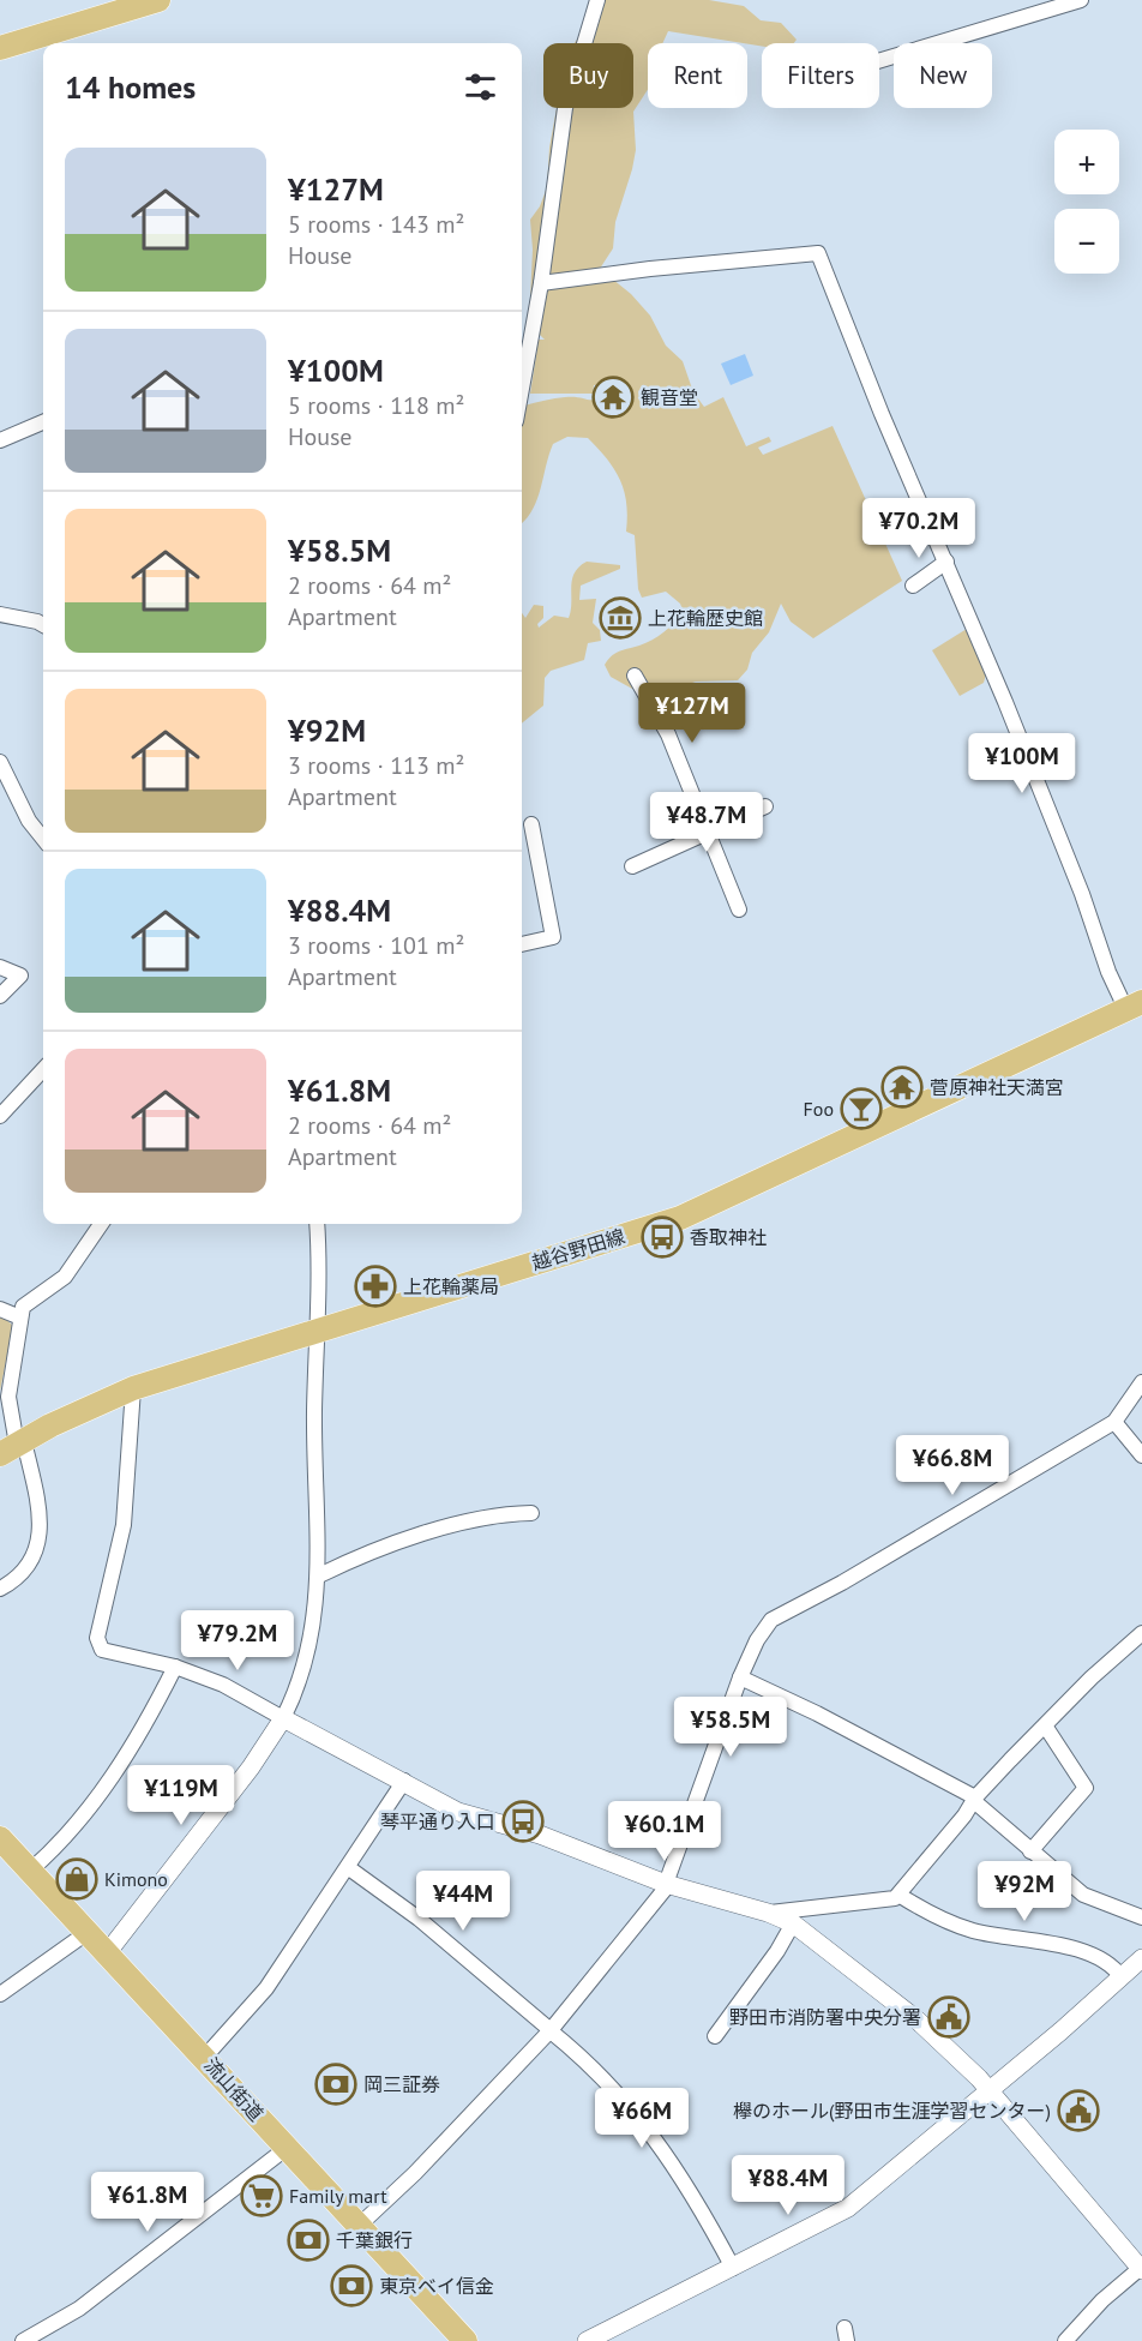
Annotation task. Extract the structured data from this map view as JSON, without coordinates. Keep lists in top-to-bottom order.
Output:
{
  "streets": {
    "main road": ["越谷野田線", "流山街道"]
  },
  "places": {
    "temple": ["観音堂", "菅原神社天満宮"],
    "museum": ["上花輪歴史館"],
    "bar": ["Foo"],
    "bus stop": ["香取神社", "琴平通り入口"],
    "pharmacy": ["上花輪薬局"],
    "shop": ["Kimono"],
    "public building": ["野田市消防署中央分署", "欅のホール(野田市生涯学習センター)"],
    "bank": ["岡三証券", "千葉銀行", "東京ベイ信金"],
    "supermarket": ["Family mart"]
  },
  "page": {
    "chip": [
      "Buy",
      "Rent",
      "Filters",
      "New"
    ],
    "heading": "14 homes",
    "map_buttons": ["+", "−"],
    "list": [
      {
        "name": "¥127M",
        "note": "5 rooms · 143 m² · House"
      },
      {
        "name": "¥100M",
        "note": "5 rooms · 118 m² · House"
      },
      {
        "name": "¥58.5M",
        "note": "2 rooms · 64 m² · Apartment"
      },
      {
        "name": "¥92M",
        "note": "3 rooms · 113 m² · Apartment"
      },
      {
        "name": "¥88.4M",
        "note": "3 rooms · 101 m² · Apartment"
      },
      {
        "name": "¥61.8M",
        "note": "2 rooms · 64 m² · Apartment"
      }
    ],
    "price": [
      "¥70.2M",
      "¥127M",
      "¥100M",
      "¥48.7M",
      "¥66.8M",
      "¥79.2M",
      "¥58.5M",
      "¥119M",
      "¥60.1M",
      "¥92M",
      "¥44M",
      "¥66M",
      "¥88.4M",
      "¥61.8M"
    ]
  }
}
